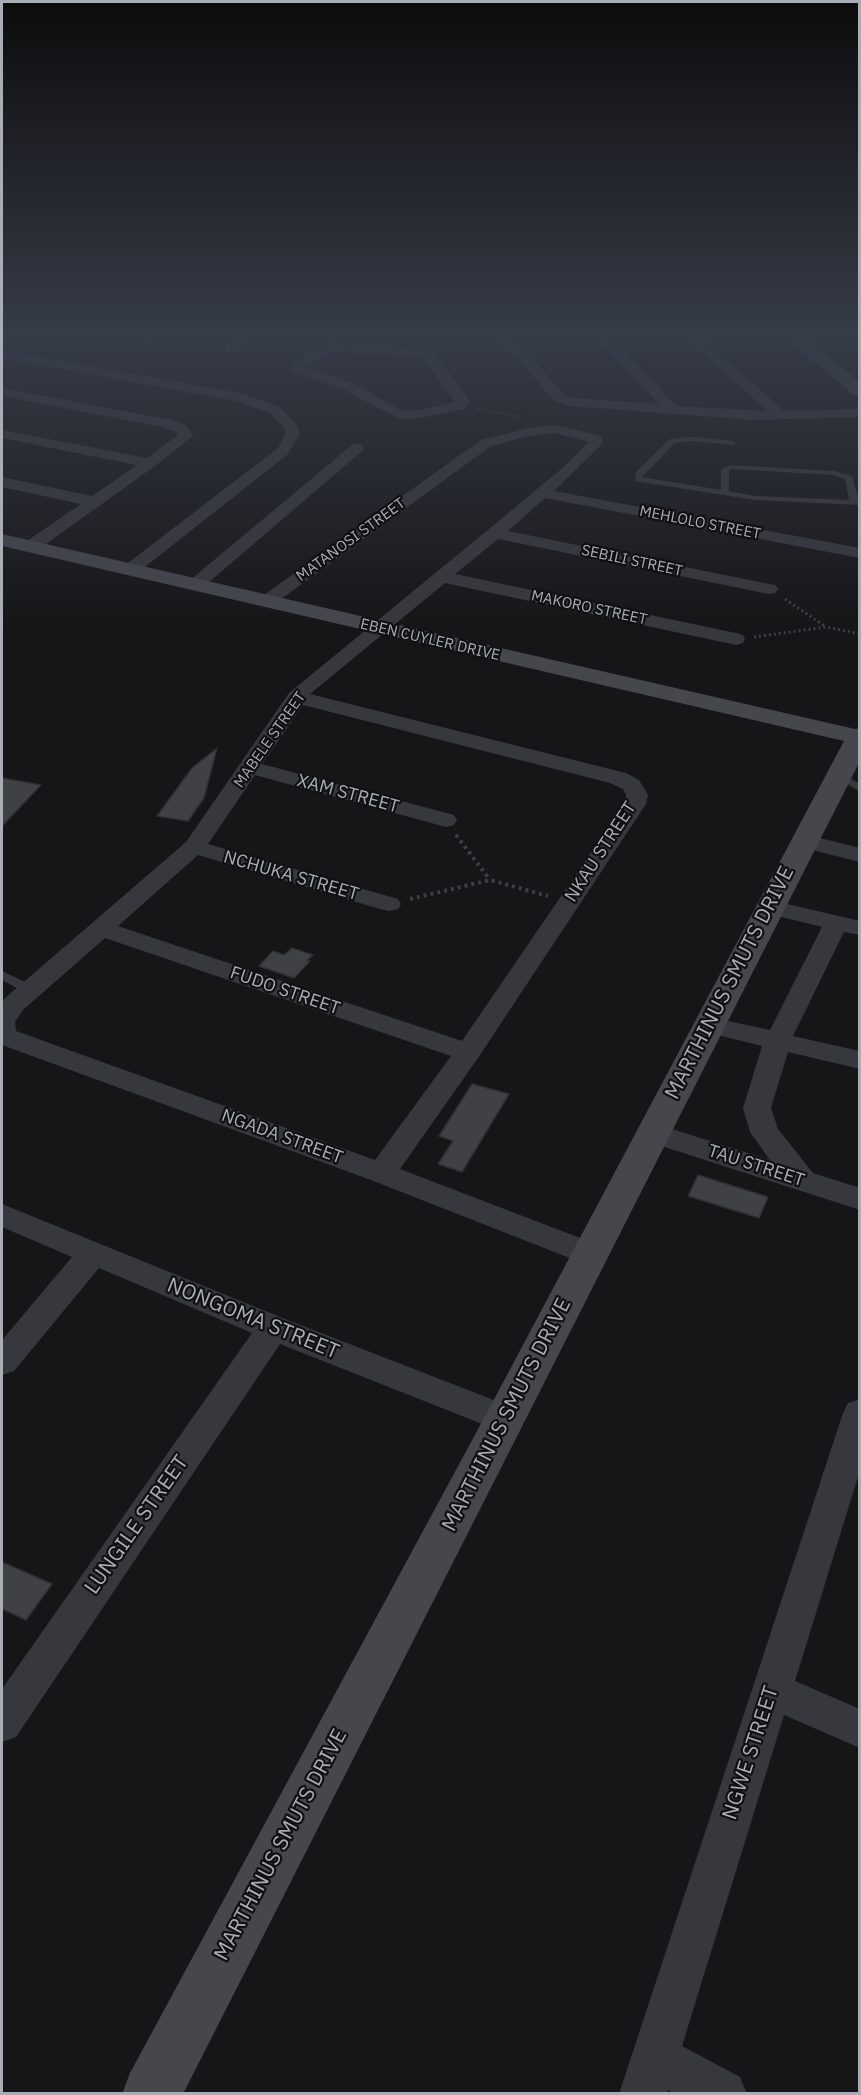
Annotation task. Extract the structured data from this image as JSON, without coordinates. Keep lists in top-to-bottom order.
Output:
{
  "streets": {
    "street": [
      "MEHLOLO STREET",
      "MATANOSI STREET",
      "SEBILI STREET",
      "MAKORO STREET",
      "EBEN CUYLER DRIVE",
      "MABELE STREET",
      "XAM STREET",
      "NKAU STREET",
      "NCHUKA STREET",
      "MARTHINUS SMUTS DRIVE",
      "FUDO STREET",
      "NGADA STREET",
      "TAU STREET",
      "NONGOMA STREET",
      "LUNGILE STREET",
      "NGWE STREET"
    ]
  },
  "crossings": [
    ["MEHLOLO STREET", "MABELE STREET"],
    ["MATANOSI STREET", "EBEN CUYLER DRIVE"],
    ["MATANOSI STREET", "MABELE STREET"],
    ["SEBILI STREET", "MABELE STREET"],
    ["MAKORO STREET", "MABELE STREET"],
    ["EBEN CUYLER DRIVE", "MABELE STREET"],
    ["EBEN CUYLER DRIVE", "MARTHINUS SMUTS DRIVE"],
    ["MABELE STREET", "XAM STREET"],
    ["MABELE STREET", "NKAU STREET"],
    ["MABELE STREET", "NCHUKA STREET"],
    ["MABELE STREET", "FUDO STREET"],
    ["MABELE STREET", "NGADA STREET"],
    ["NKAU STREET", "FUDO STREET"],
    ["NKAU STREET", "NGADA STREET"],
    ["MARTHINUS SMUTS DRIVE", "NGADA STREET"],
    ["MARTHINUS SMUTS DRIVE", "TAU STREET"],
    ["MARTHINUS SMUTS DRIVE", "NONGOMA STREET"],
    ["NONGOMA STREET", "LUNGILE STREET"]
  ]
}
